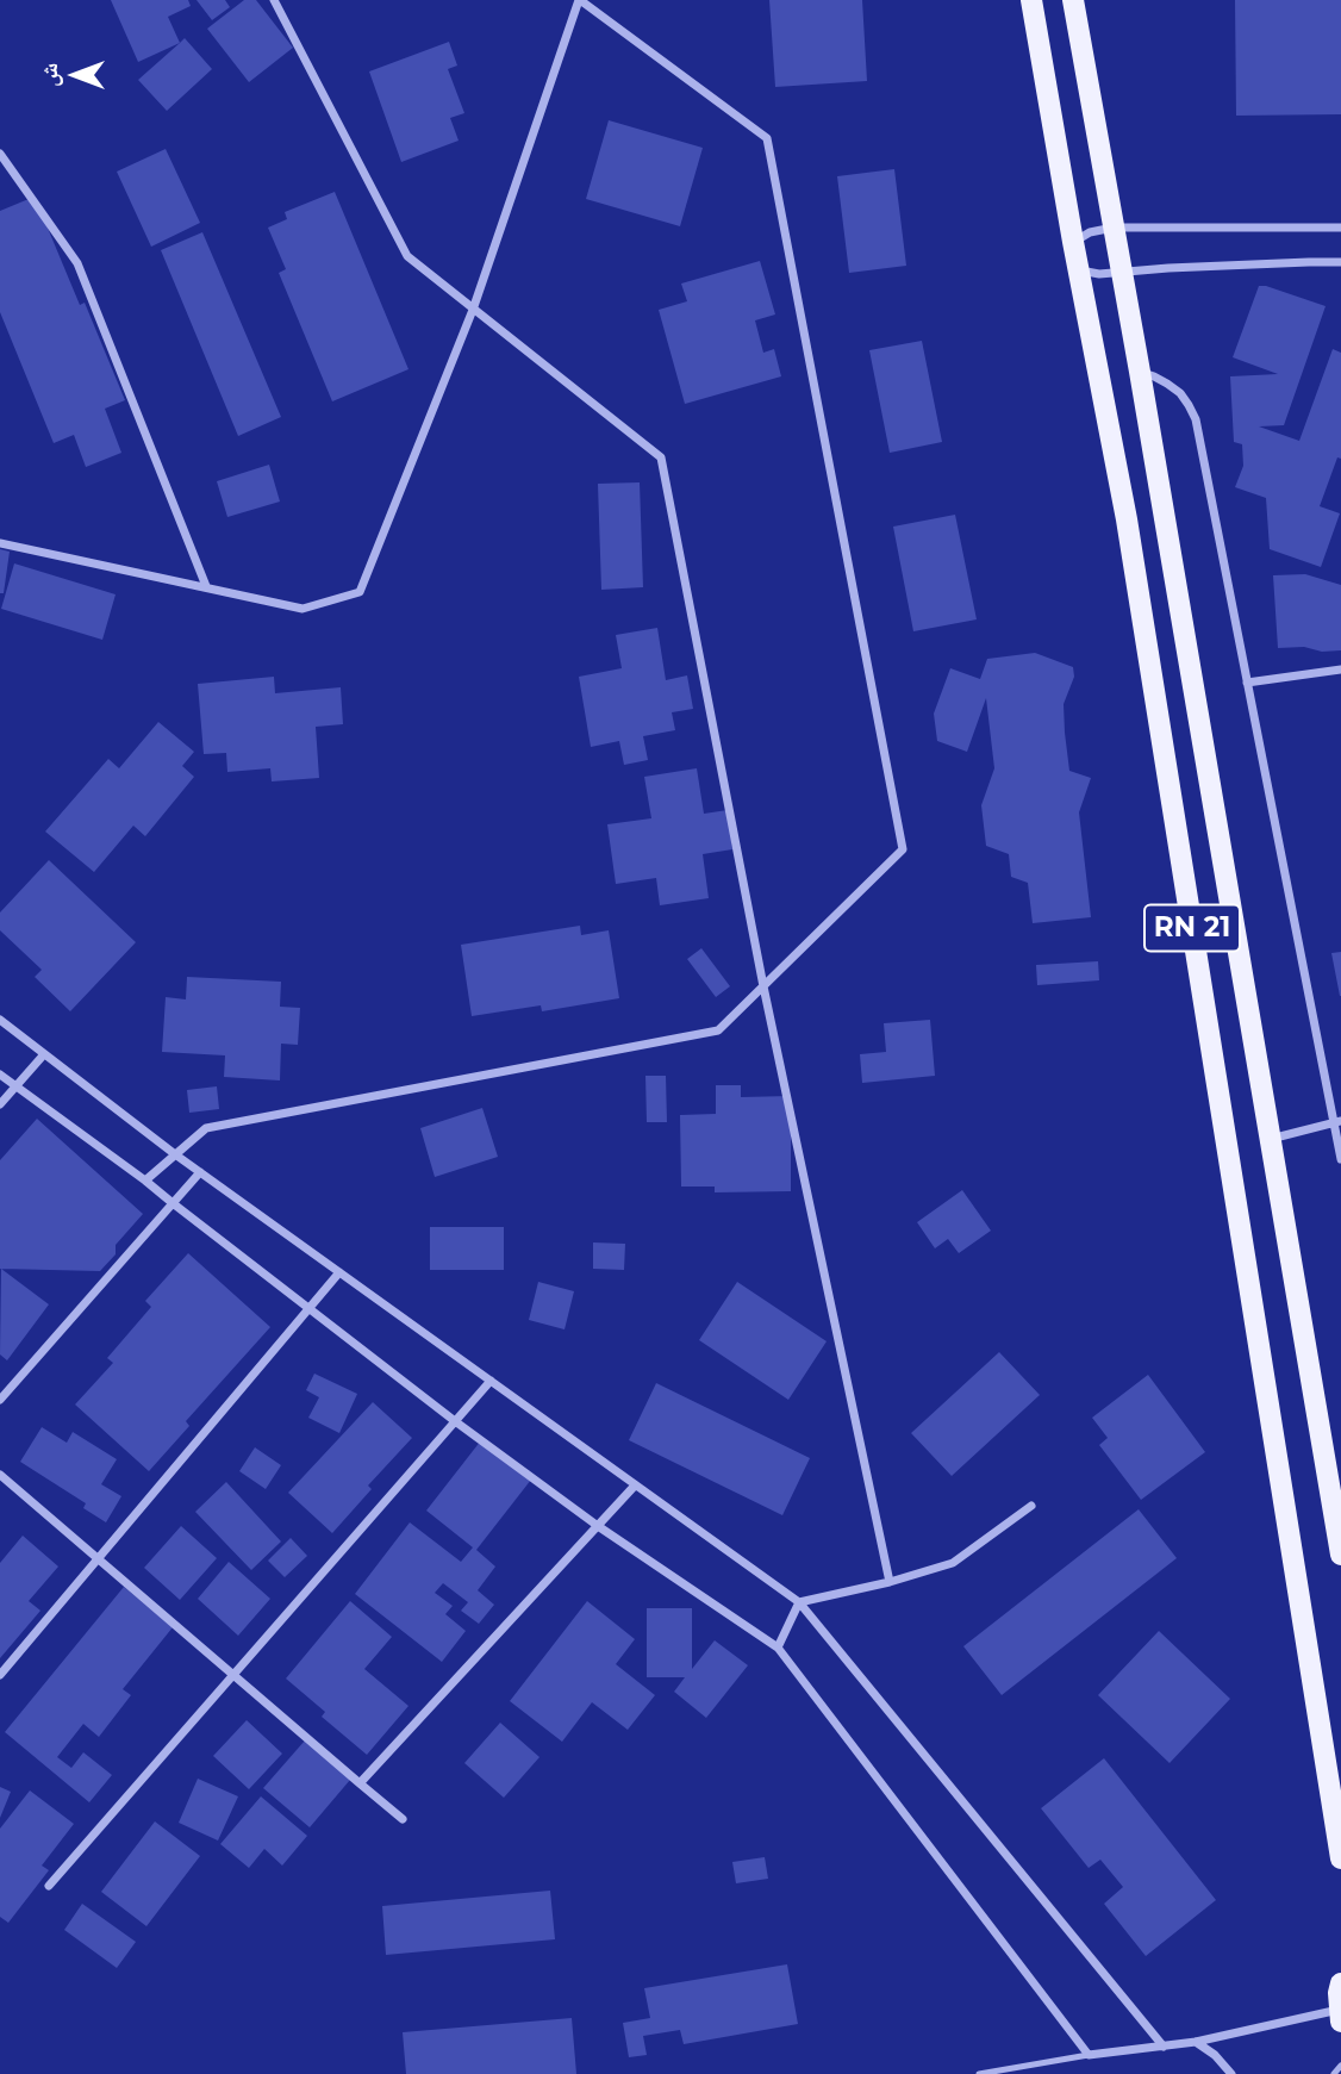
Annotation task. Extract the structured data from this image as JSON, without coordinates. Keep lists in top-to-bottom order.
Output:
{
  "streets": {
    "main road": ["RN 21"]
  },
  "north": "left"
}
